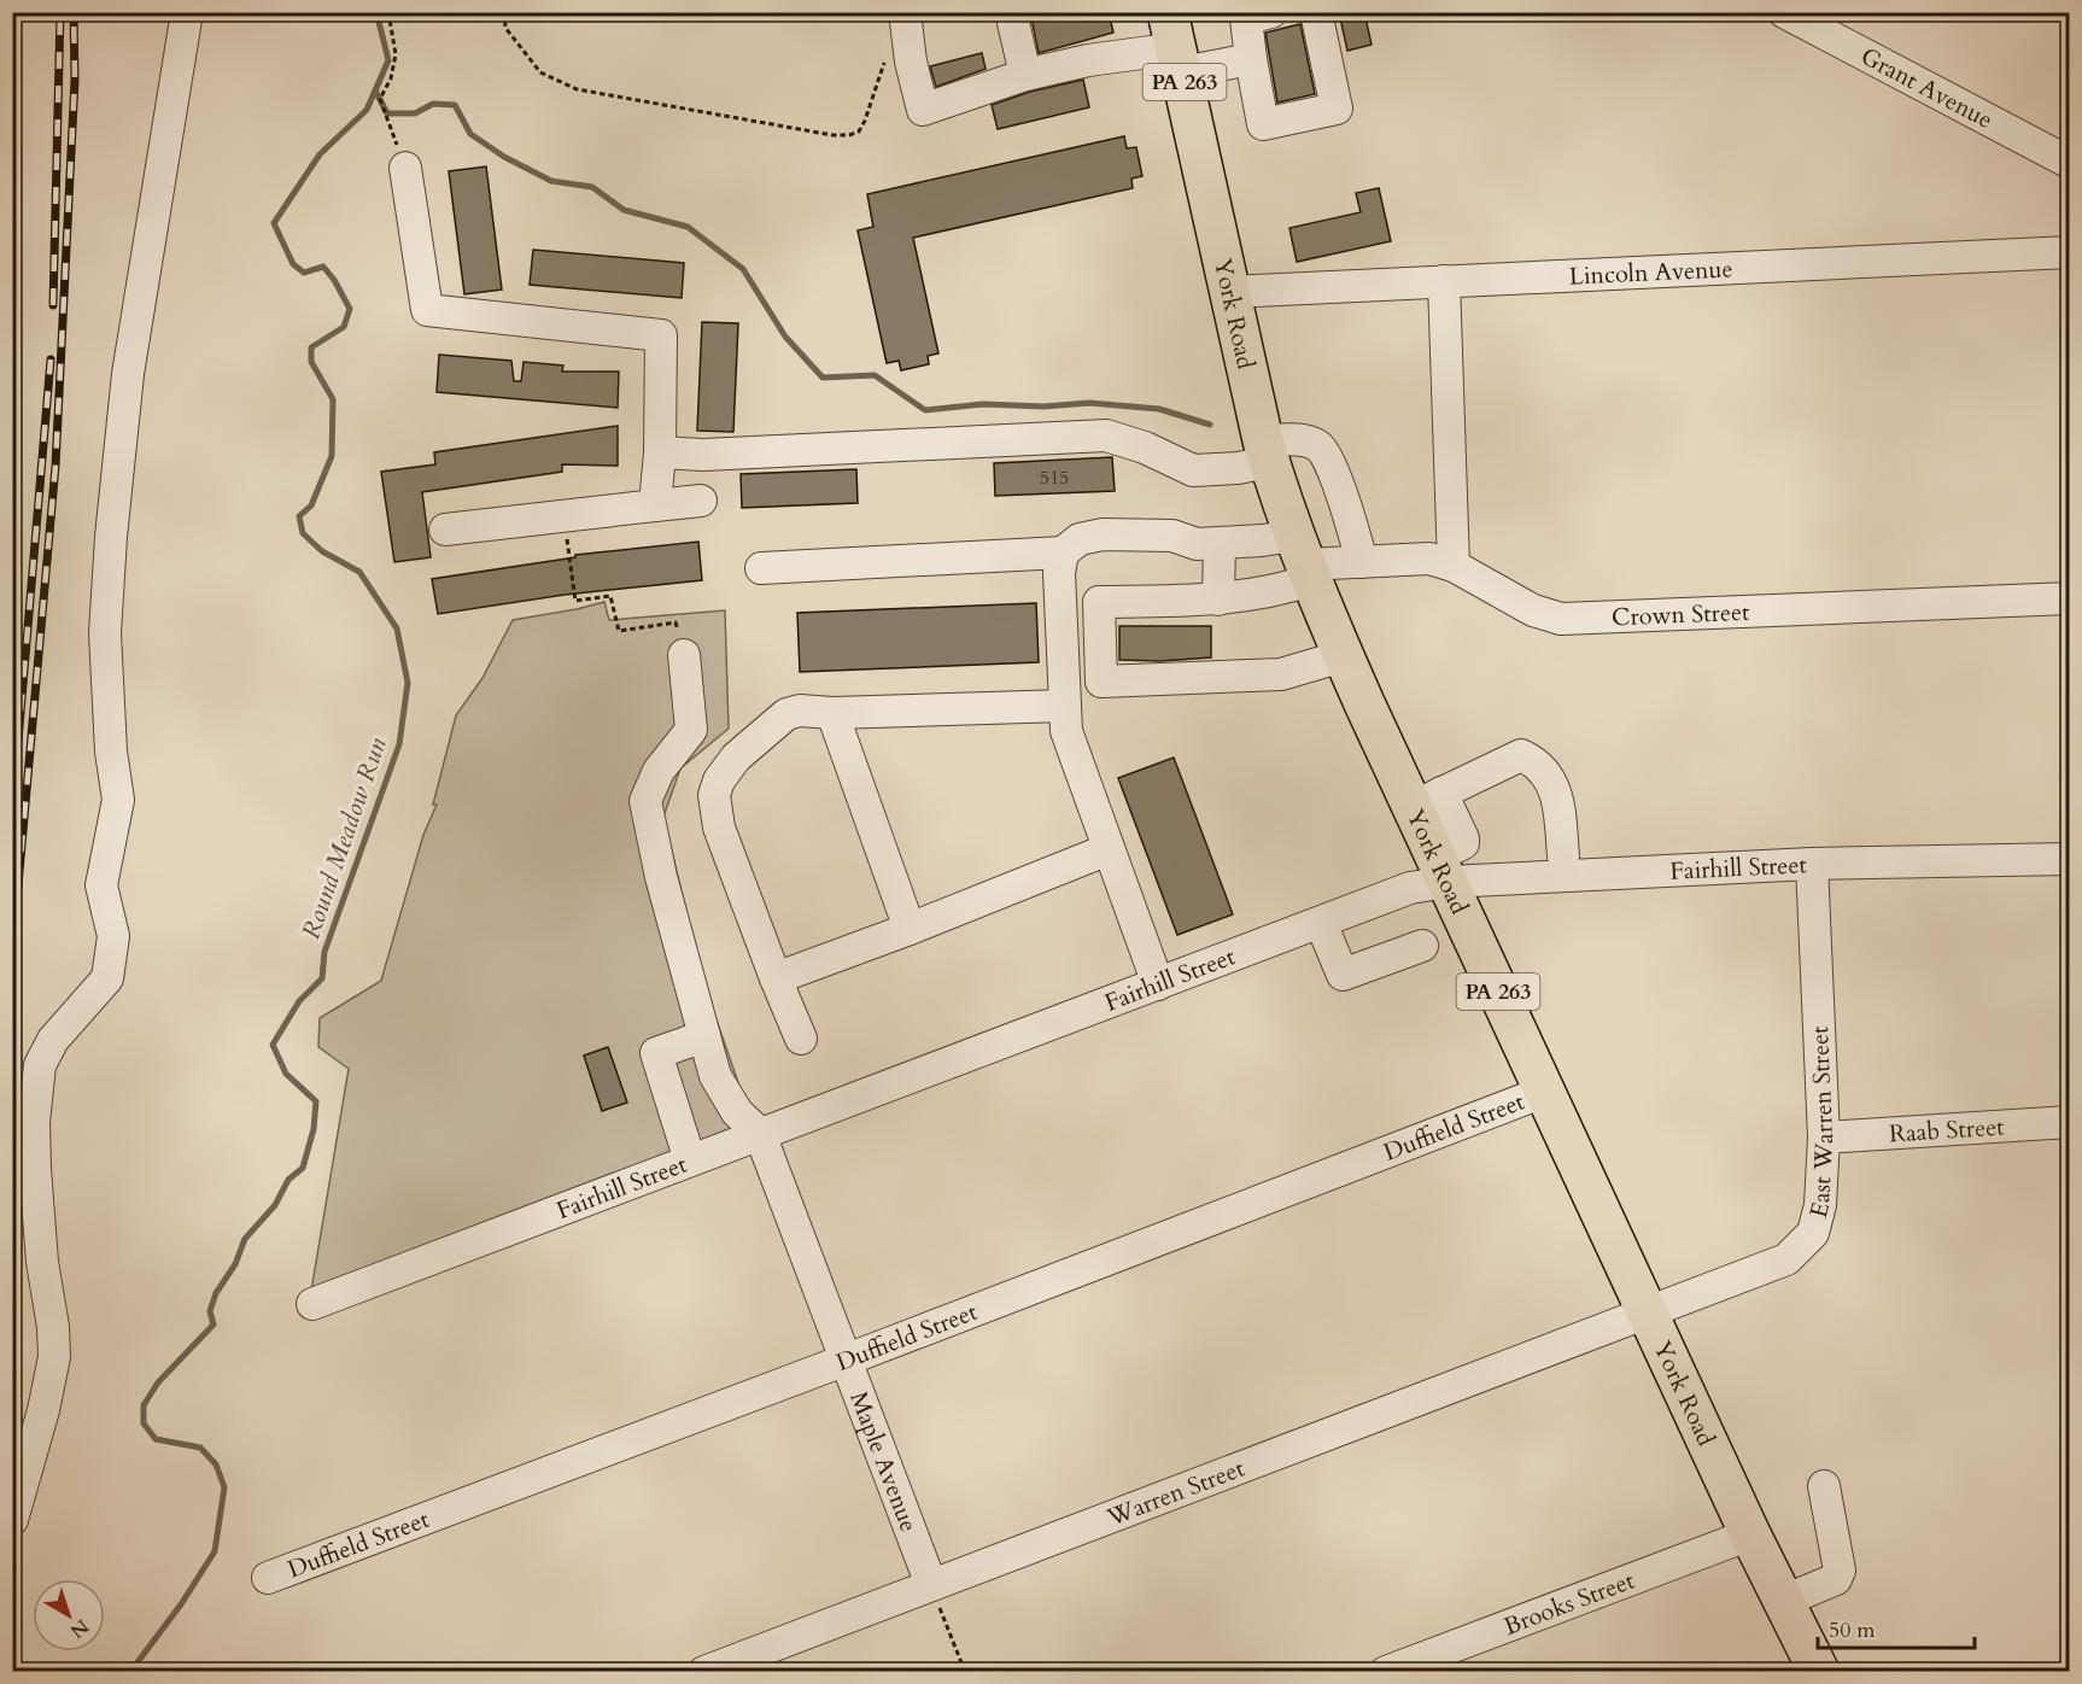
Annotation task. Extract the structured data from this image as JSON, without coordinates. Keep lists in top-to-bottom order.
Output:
{
  "streets": {
    "highway": ["PA 263", "York Road"],
    "street": [
      "Grant Avenue",
      "Lincoln Avenue",
      "Crown Street",
      "Fairhill Street",
      "East Warren Street",
      "Duffield Street",
      "Raab Street",
      "Maple Avenue",
      "Warren Street",
      "Brooks Street"
    ]
  },
  "crossings": [
    ["Lincoln Avenue", "York Road"],
    ["York Road", "Crown Street"],
    ["York Road", "Fairhill Street"],
    ["York Road", "East Warren Street"],
    ["York Road", "Duffield Street"],
    ["York Road", "Warren Street"],
    ["York Road", "Brooks Street"],
    ["Fairhill Street", "East Warren Street"],
    ["Fairhill Street", "Maple Avenue"],
    ["East Warren Street", "Raab Street"],
    ["East Warren Street", "Warren Street"],
    ["Duffield Street", "Maple Avenue"],
    ["Maple Avenue", "Warren Street"]
  ],
  "water": ["Round Meadow Run"],
  "house_numbers": ["515"],
  "scale_bar": "50 m",
  "north": "bottom right"
}
